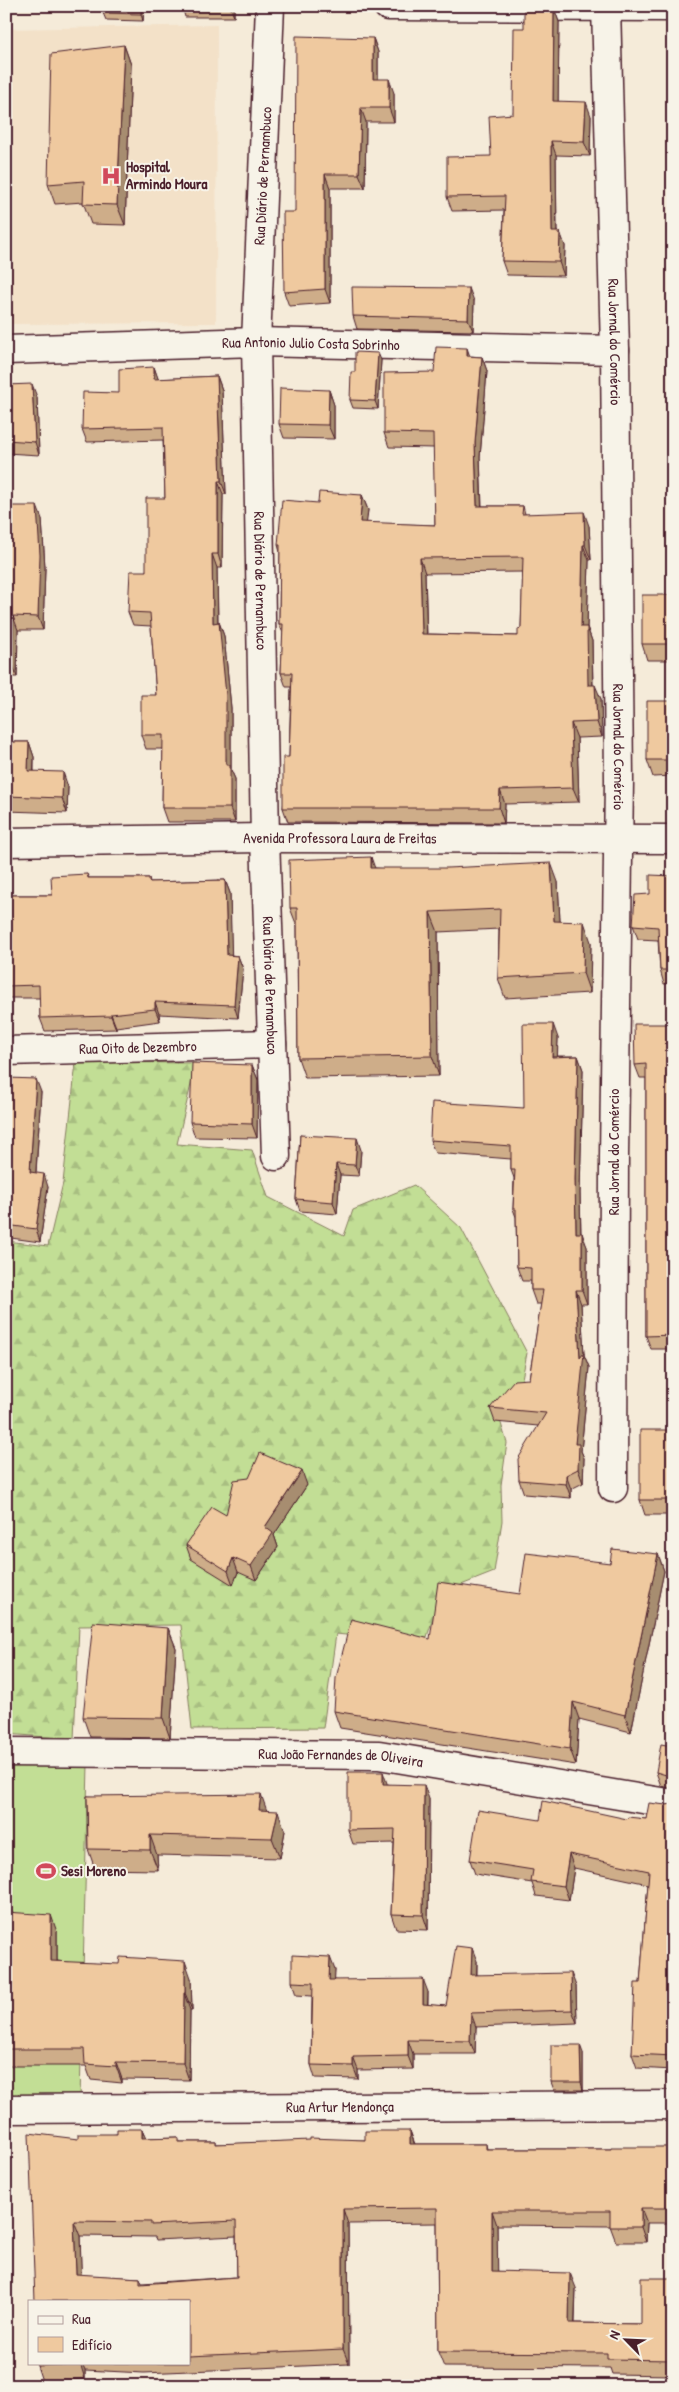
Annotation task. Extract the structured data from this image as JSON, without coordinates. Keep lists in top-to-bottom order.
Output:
{
  "streets": {
    "street": [
      "Rua Diário de Pernambuco",
      "Rua Jornal do Comércio",
      "Rua Antonio Julio Costa Sobrinho",
      "Avenida Professora Laura de Freitas",
      "Rua Oito de Dezembro",
      "Rua João Fernandes de Oliveira",
      "Rua Artur Mendonça"
    ]
  },
  "crossings": [
    ["Rua Diário de Pernambuco", "Rua Antonio Julio Costa Sobrinho"],
    ["Rua Diário de Pernambuco", "Avenida Professora Laura de Freitas"],
    ["Rua Diário de Pernambuco", "Rua Oito de Dezembro"],
    ["Rua Jornal do Comércio", "Rua Antonio Julio Costa Sobrinho"],
    ["Rua Jornal do Comércio", "Avenida Professora Laura de Freitas"]
  ],
  "places": {
    "hospital": ["Hospital Armindo Moura"],
    "sports": ["Sesi Moreno"]
  },
  "legend": ["Rua", "Edifício"],
  "north": "top left"
}
